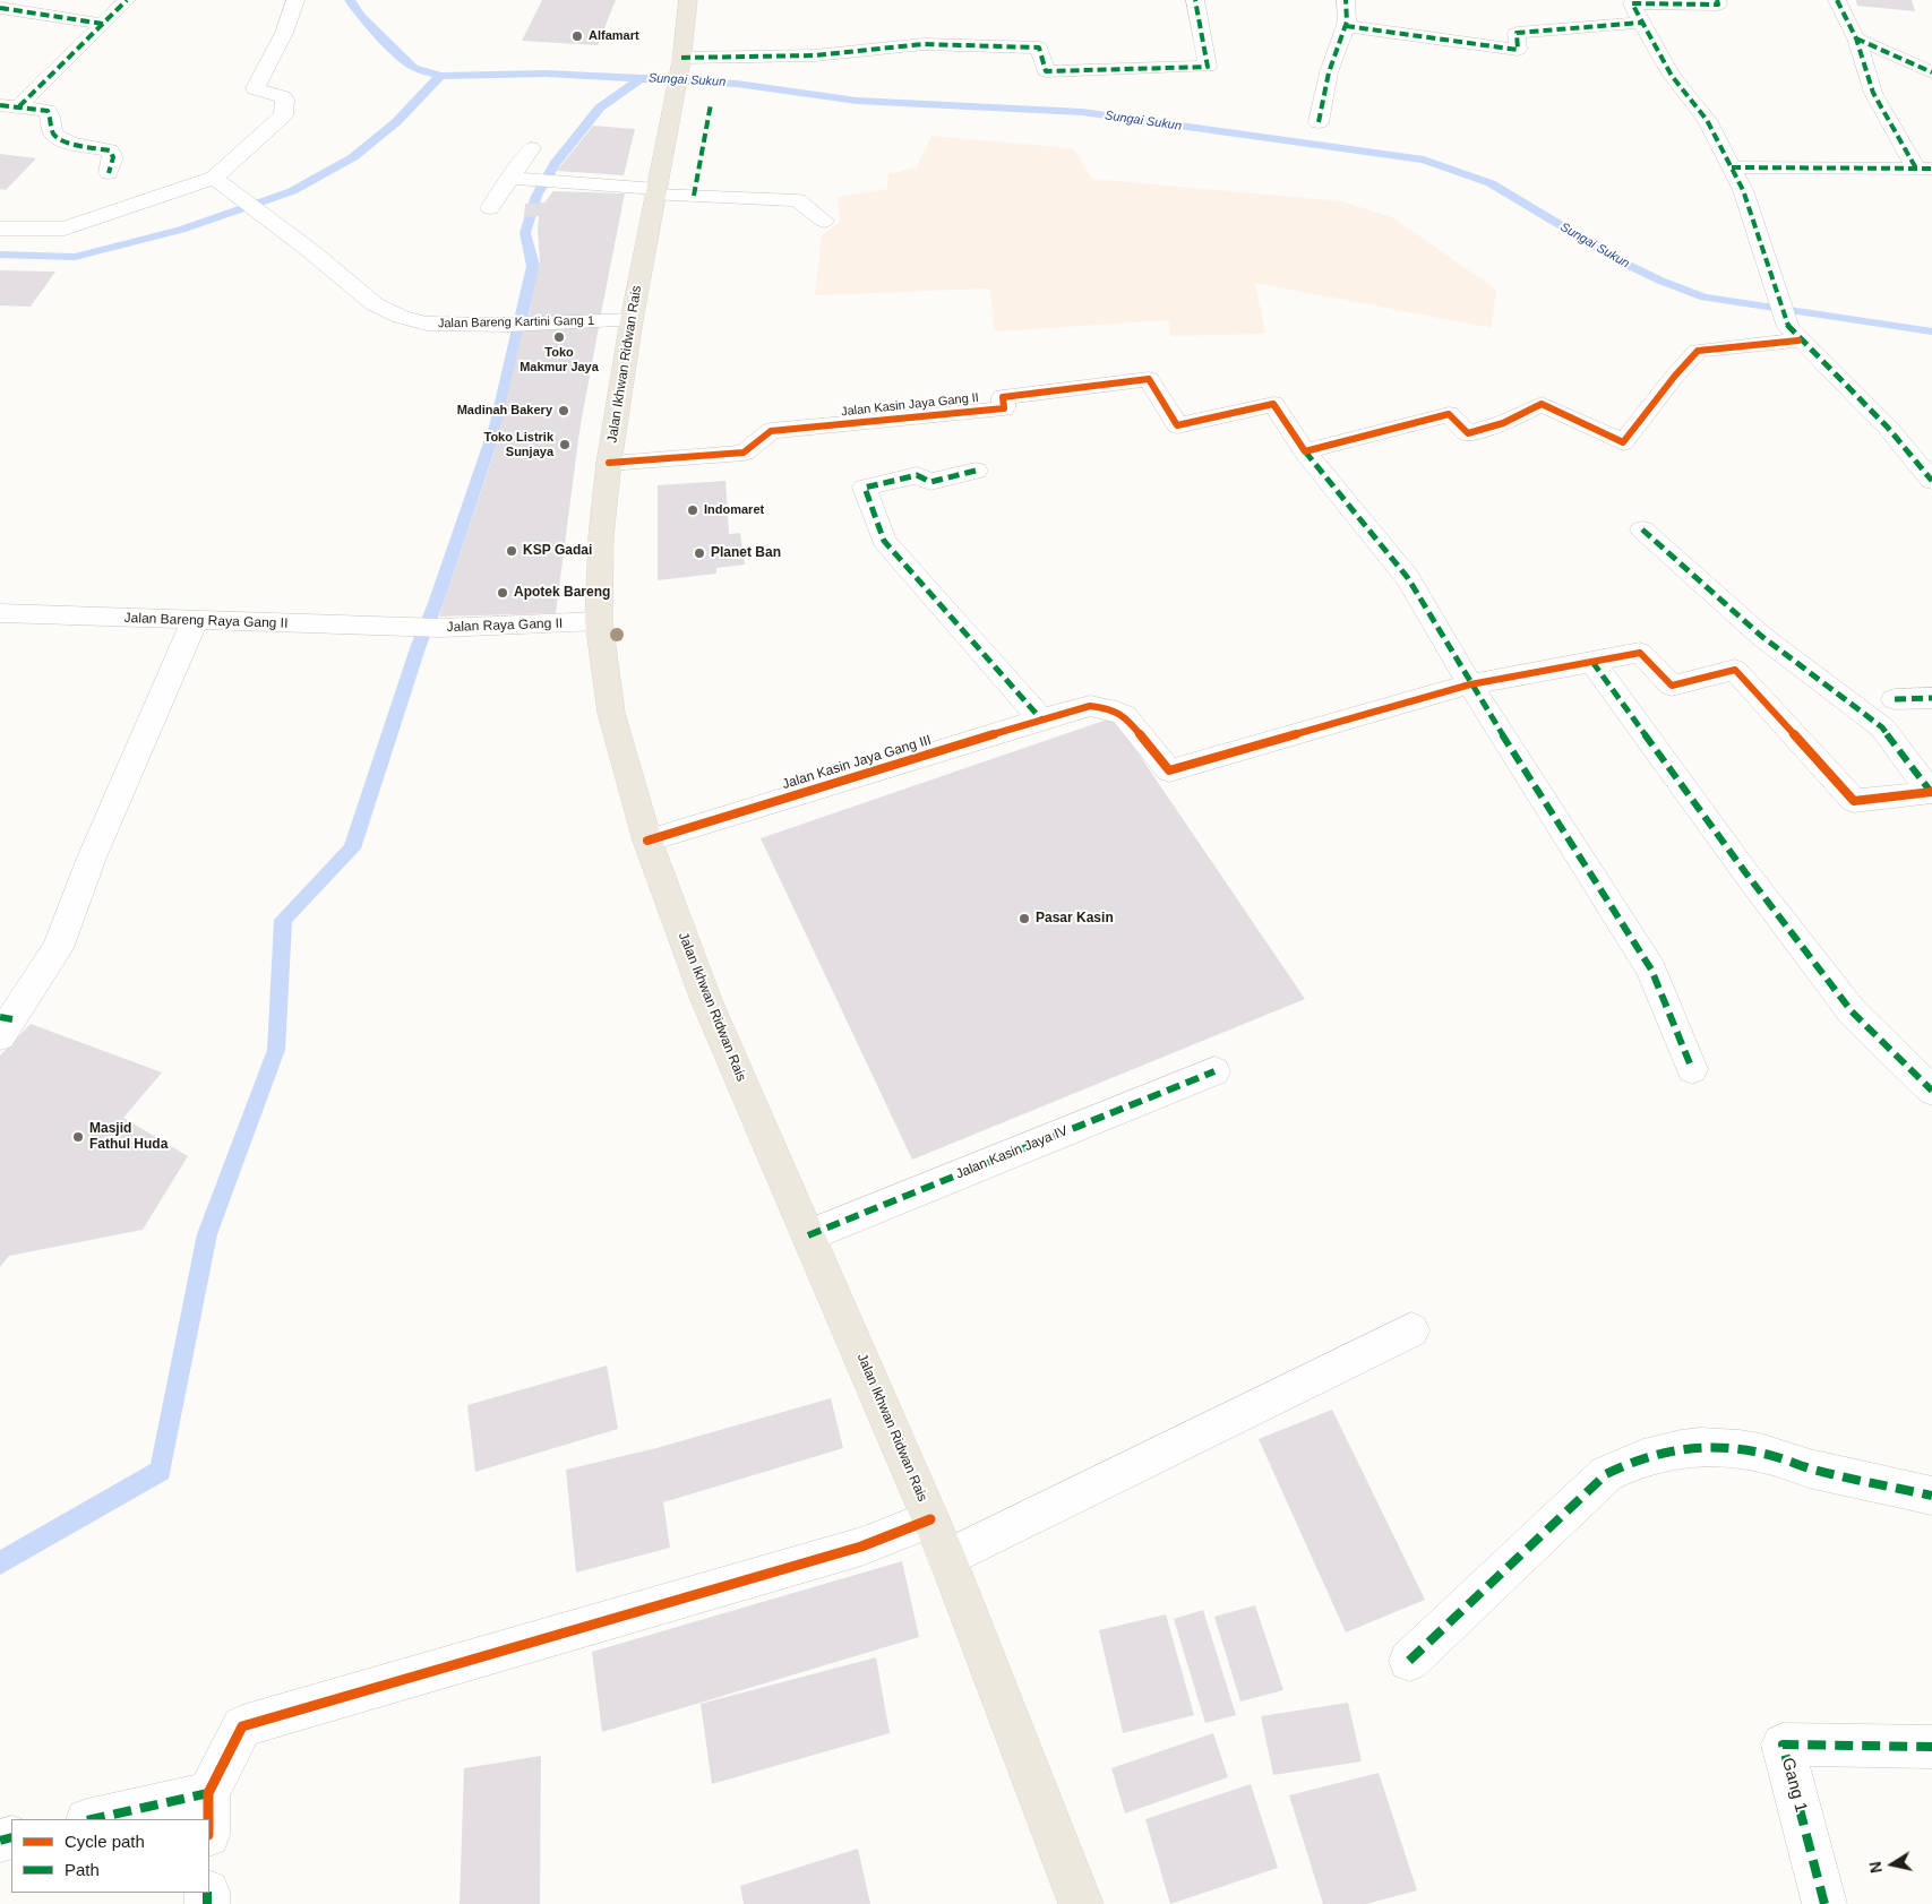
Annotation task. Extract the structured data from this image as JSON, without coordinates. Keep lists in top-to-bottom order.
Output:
{
  "streets": {
    "main road": ["Jalan Ikhwan Ridwan Rais"],
    "street": [
      "Jalan Bareng Kartini Gang 1",
      "Jalan Kasin Jaya Gang II",
      "Jalan Bareng Raya Gang II",
      "Jalan Raya Gang II",
      "Jalan Kasin Jaya Gang III",
      "Jalan Kasin Jaya IV",
      "Gang 1"
    ]
  },
  "crossings": [
    ["Jalan Bareng Kartini Gang 1", "Jalan Ikhwan Ridwan Rais"],
    ["Jalan Ikhwan Ridwan Rais", "Jalan Kasin Jaya Gang II"],
    ["Jalan Ikhwan Ridwan Rais", "Jalan Raya Gang II"],
    ["Jalan Ikhwan Ridwan Rais", "Jalan Kasin Jaya Gang III"],
    ["Jalan Ikhwan Ridwan Rais", "Jalan Kasin Jaya IV"],
    ["Jalan Bareng Raya Gang II", "Jalan Raya Gang II"]
  ],
  "water": ["Sungai Sukun"],
  "places": [
    "Alfamart",
    "Toko Makmur Jaya",
    "Madinah Bakery",
    "Toko Listrik Sunjaya",
    "Indomaret",
    "KSP Gadai",
    "Planet Ban",
    "Apotek Bareng",
    "Pasar Kasin",
    "Masjid Fathul Huda"
  ],
  "legend": ["Cycle path", "Path"],
  "north": "left"
}
